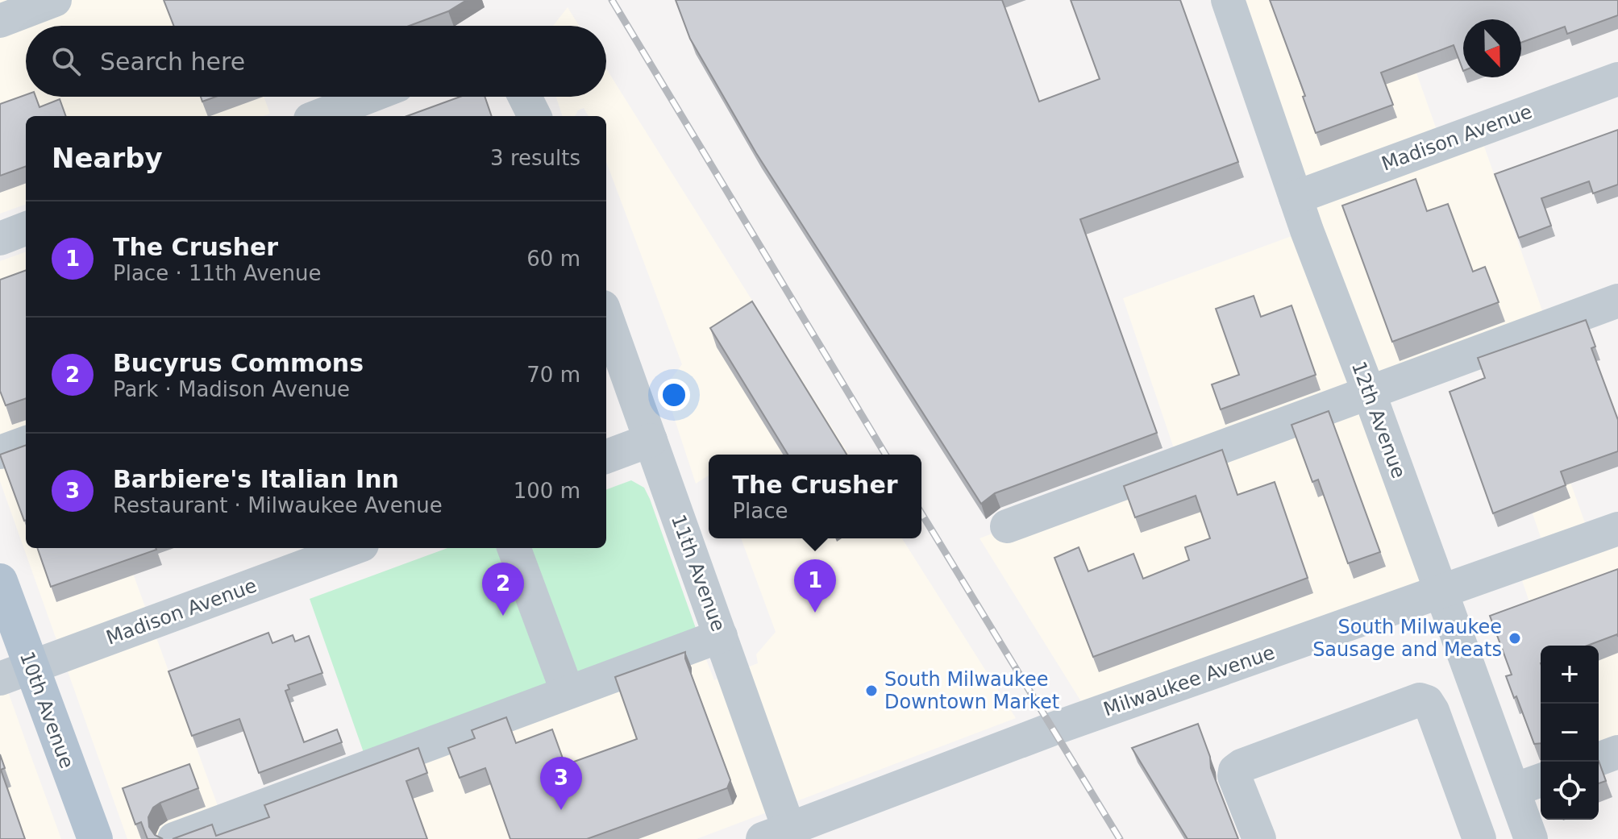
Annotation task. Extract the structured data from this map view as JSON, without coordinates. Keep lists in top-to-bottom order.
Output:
{
  "streets": {
    "main road": ["10th Avenue"],
    "street": [
      "Madison Avenue",
      "12th Avenue",
      "11th Avenue",
      "Milwaukee Avenue"
    ]
  },
  "crossings": [
    ["Madison Avenue", "12th Avenue"],
    ["Madison Avenue", "10th Avenue"],
    ["12th Avenue", "Milwaukee Avenue"],
    ["11th Avenue", "Milwaukee Avenue"]
  ],
  "places": ["South Milwaukee Sausage and Meats", "South Milwaukee Downtown Market"],
  "north": "bottom",
  "page": {
    "search": "Search here",
    "heading": ["Nearby", "3 results"],
    "list": [
      {
        "mark": "1",
        "name": "The Crusher",
        "note": "Place · 11th Avenue",
        "value": "60 m"
      },
      {
        "mark": "2",
        "name": "Bucyrus Commons",
        "note": "Park · Madison Avenue",
        "value": "70 m"
      },
      {
        "mark": "3",
        "name": "Barbiere's Italian Inn",
        "note": "Restaurant · Milwaukee Avenue",
        "value": "100 m"
      }
    ],
    "popup": ["The Crusher", "Place"],
    "pins": ["1", "2", "3"],
    "map_buttons": ["+", "−"]
  }
}
